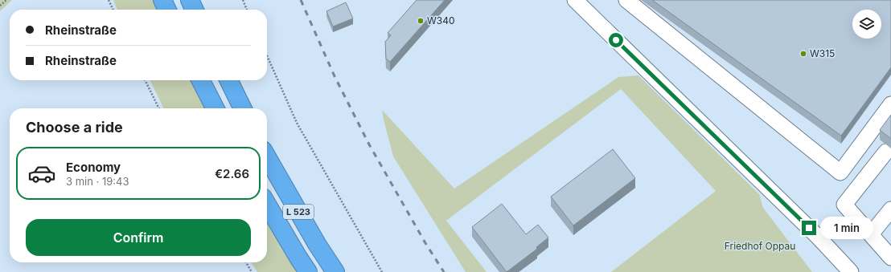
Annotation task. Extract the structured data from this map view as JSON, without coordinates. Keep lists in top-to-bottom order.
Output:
{
  "streets": {
    "highway": ["L 523"]
  },
  "parks": ["Friedhof Oppau"],
  "places": ["W340", "W315"],
  "page": {
    "banner": ["Rheinstraße", "Rheinstraße"],
    "heading": "Choose a ride",
    "list": [
      {
        "name": "Economy",
        "note": "3 min · 19:43",
        "value": "€2.66"
      }
    ],
    "buttons": "Confirm",
    "bubble": "1 min"
  }
}
